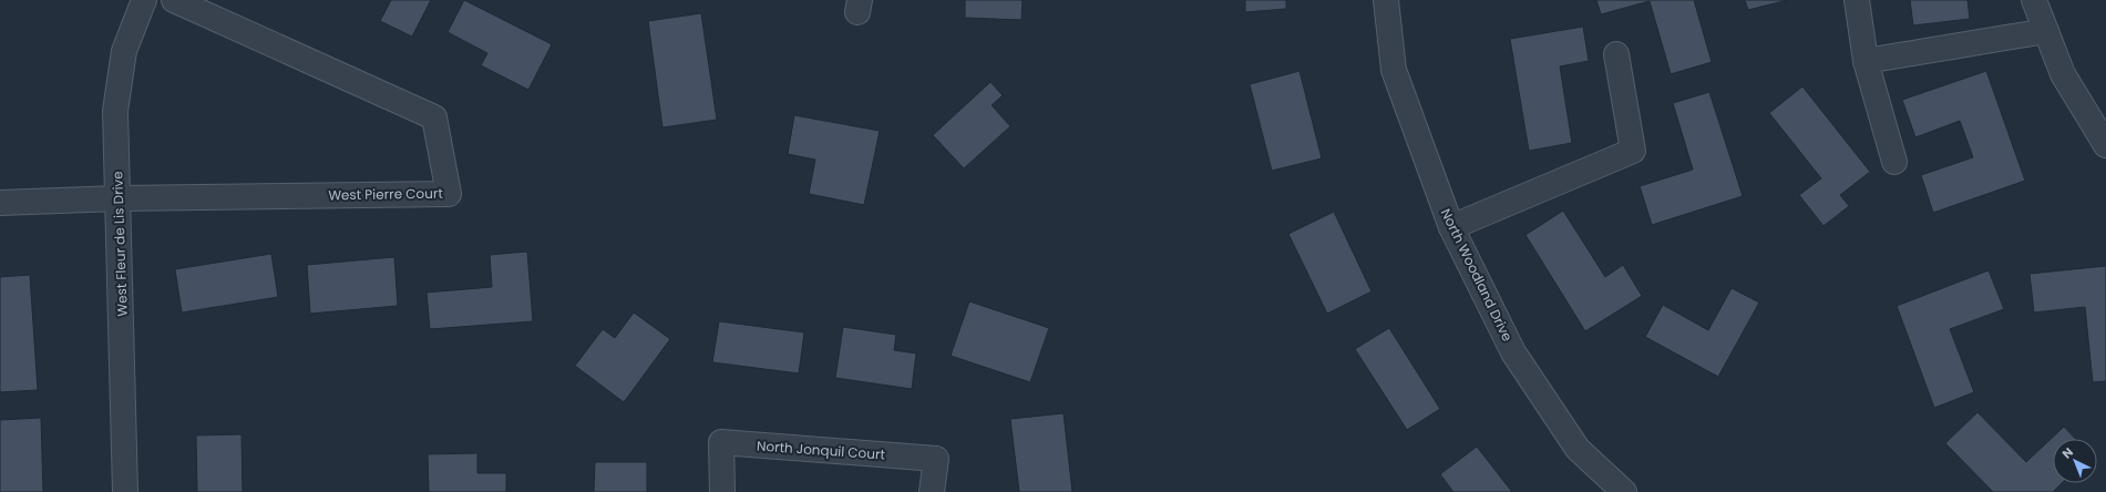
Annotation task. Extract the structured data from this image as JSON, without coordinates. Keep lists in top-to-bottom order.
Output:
{
  "streets": {
    "street": [
      "West Pierre Court",
      "West Fleur de Lis Drive",
      "North Woodland Drive",
      "North Jonquil Court"
    ]
  },
  "crossings": [
    ["West Pierre Court", "West Fleur de Lis Drive"]
  ],
  "north": "top left"
}
